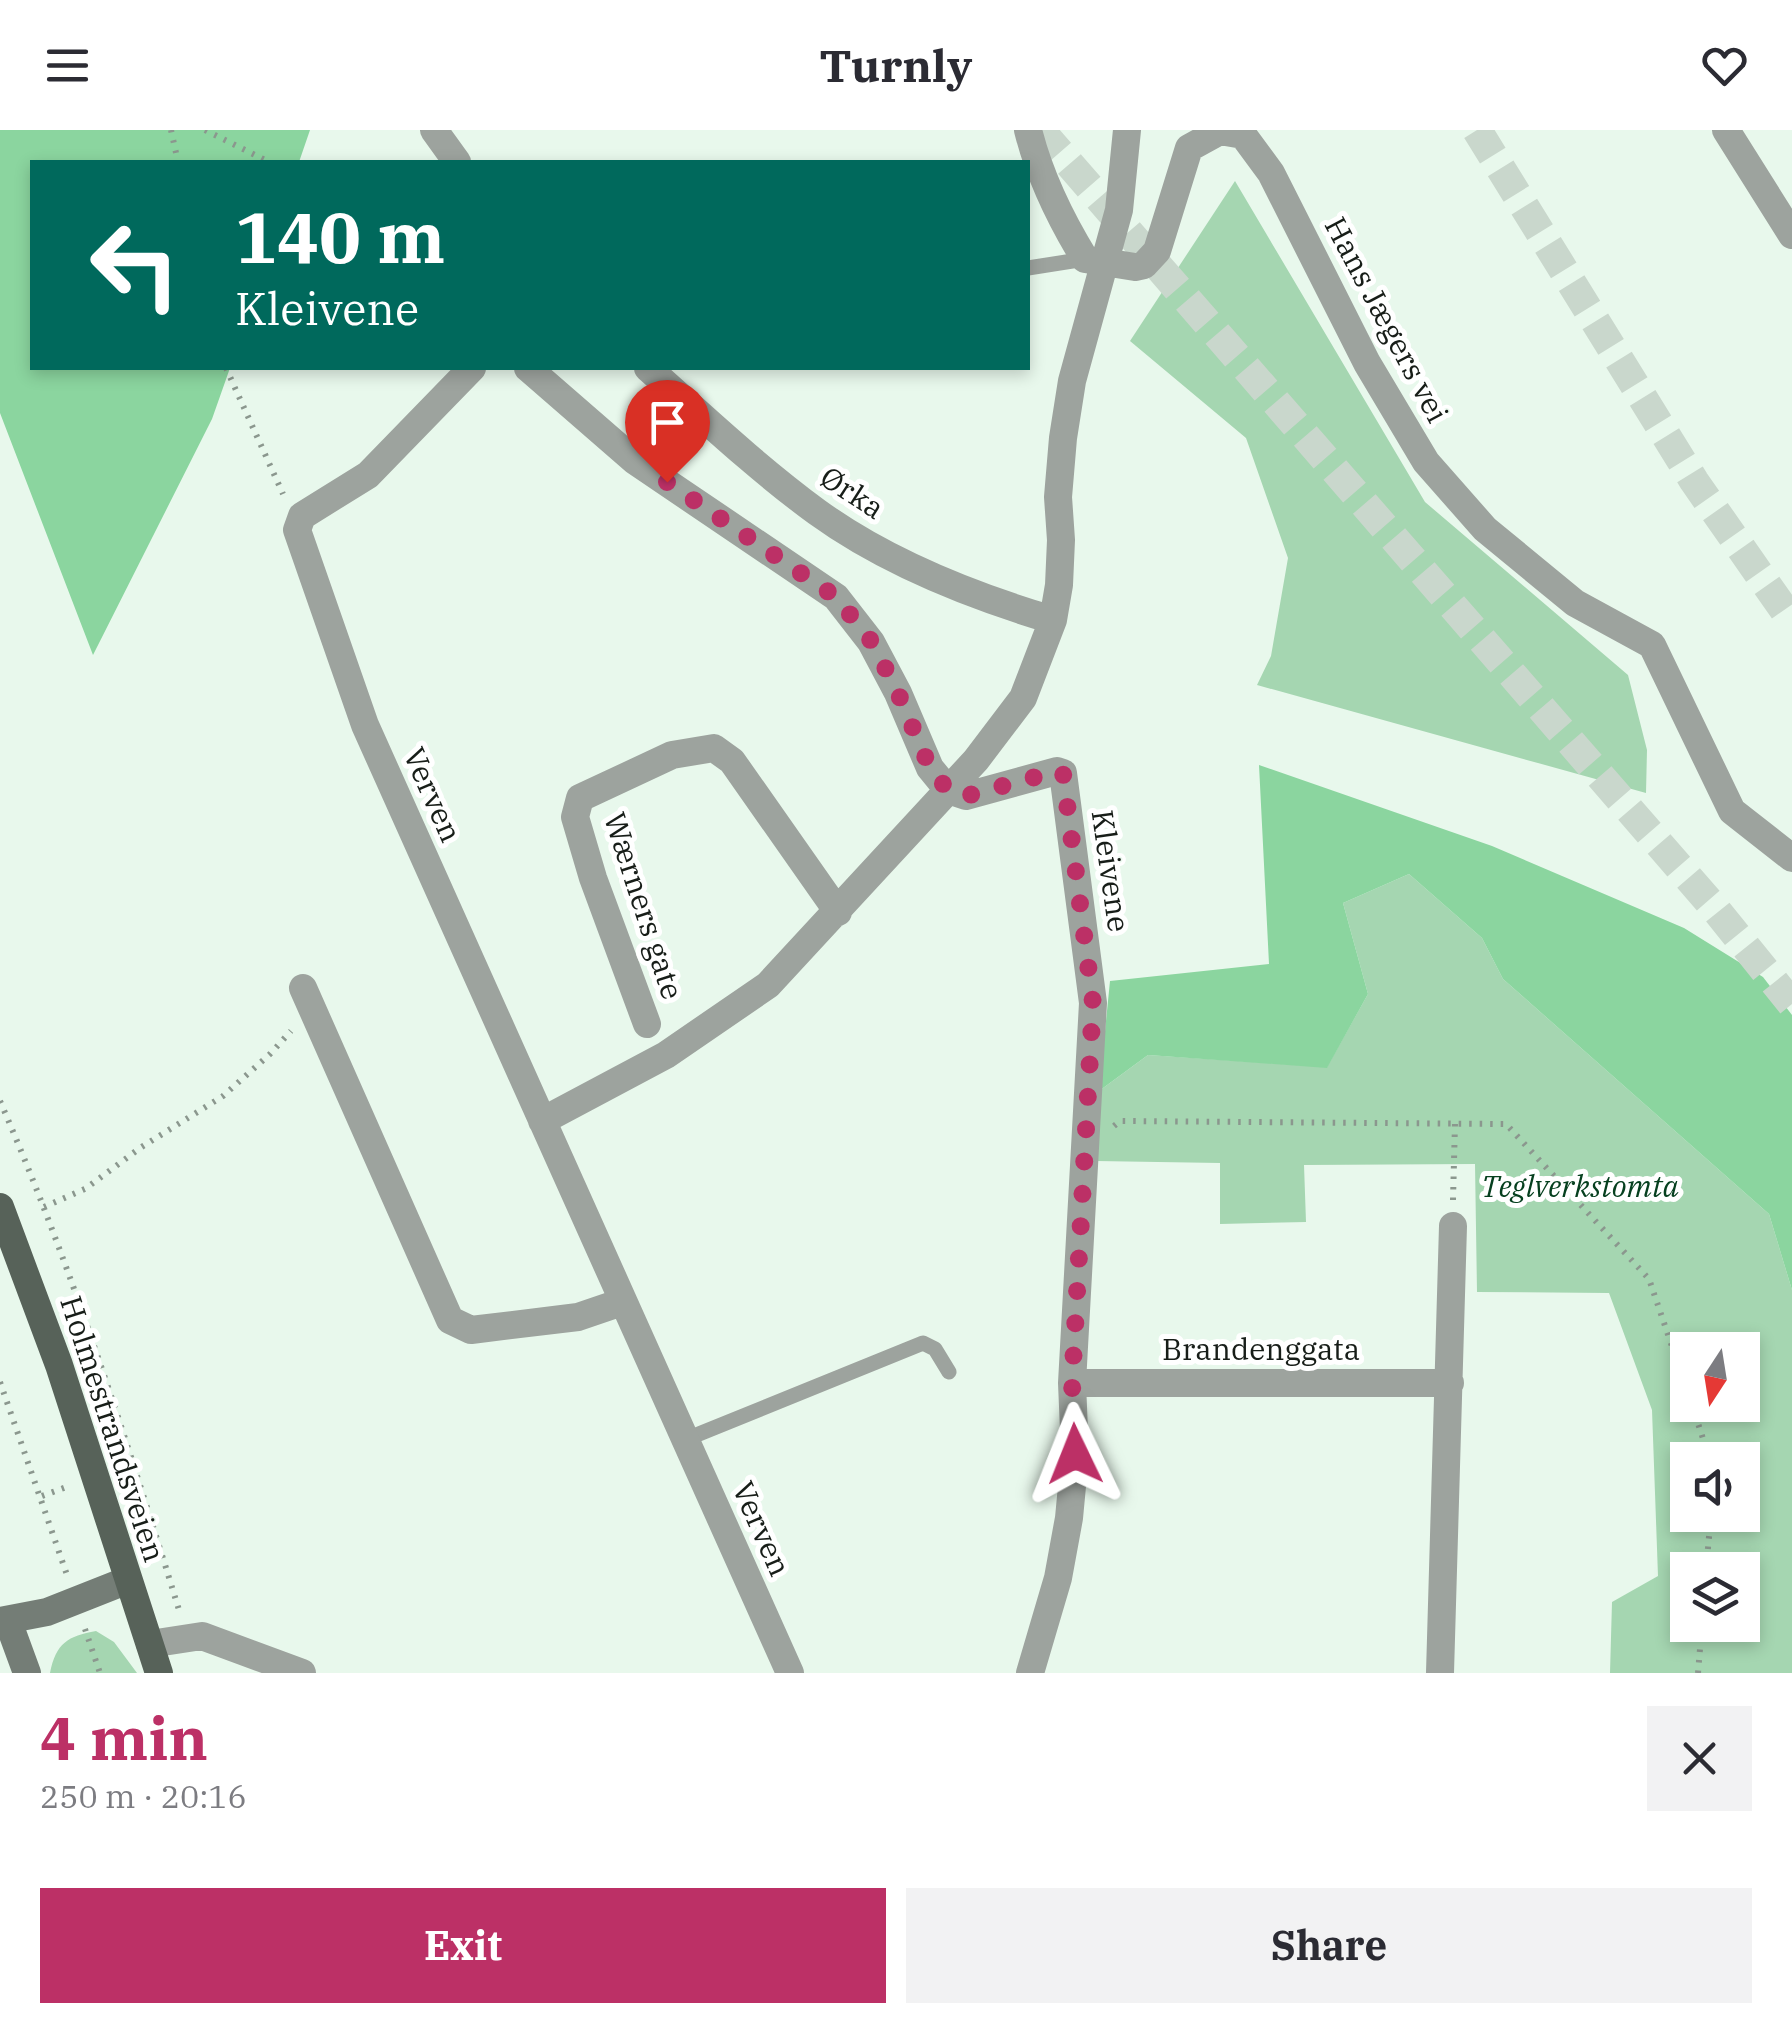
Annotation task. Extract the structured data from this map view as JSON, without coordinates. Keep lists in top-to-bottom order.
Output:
{
  "streets": {
    "main road": ["Holmestrandsveien"],
    "street": [
      "Hans Jægers vei",
      "Ørka",
      "Verven",
      "Kleivene",
      "Wærners gate",
      "Brandenggata"
    ]
  },
  "crossings": [
    ["Verven", "Wærners gate"],
    ["Kleivene", "Wærners gate"],
    ["Kleivene", "Brandenggata"]
  ],
  "parks": ["Teglverkstomta"],
  "north": "bottom",
  "page": {
    "header": "Turnly",
    "turn": ["140 m", "Kleivene"],
    "heading": ["4 min", "250 m · 20:16"],
    "buttons": ["Exit", "Share"]
  }
}
